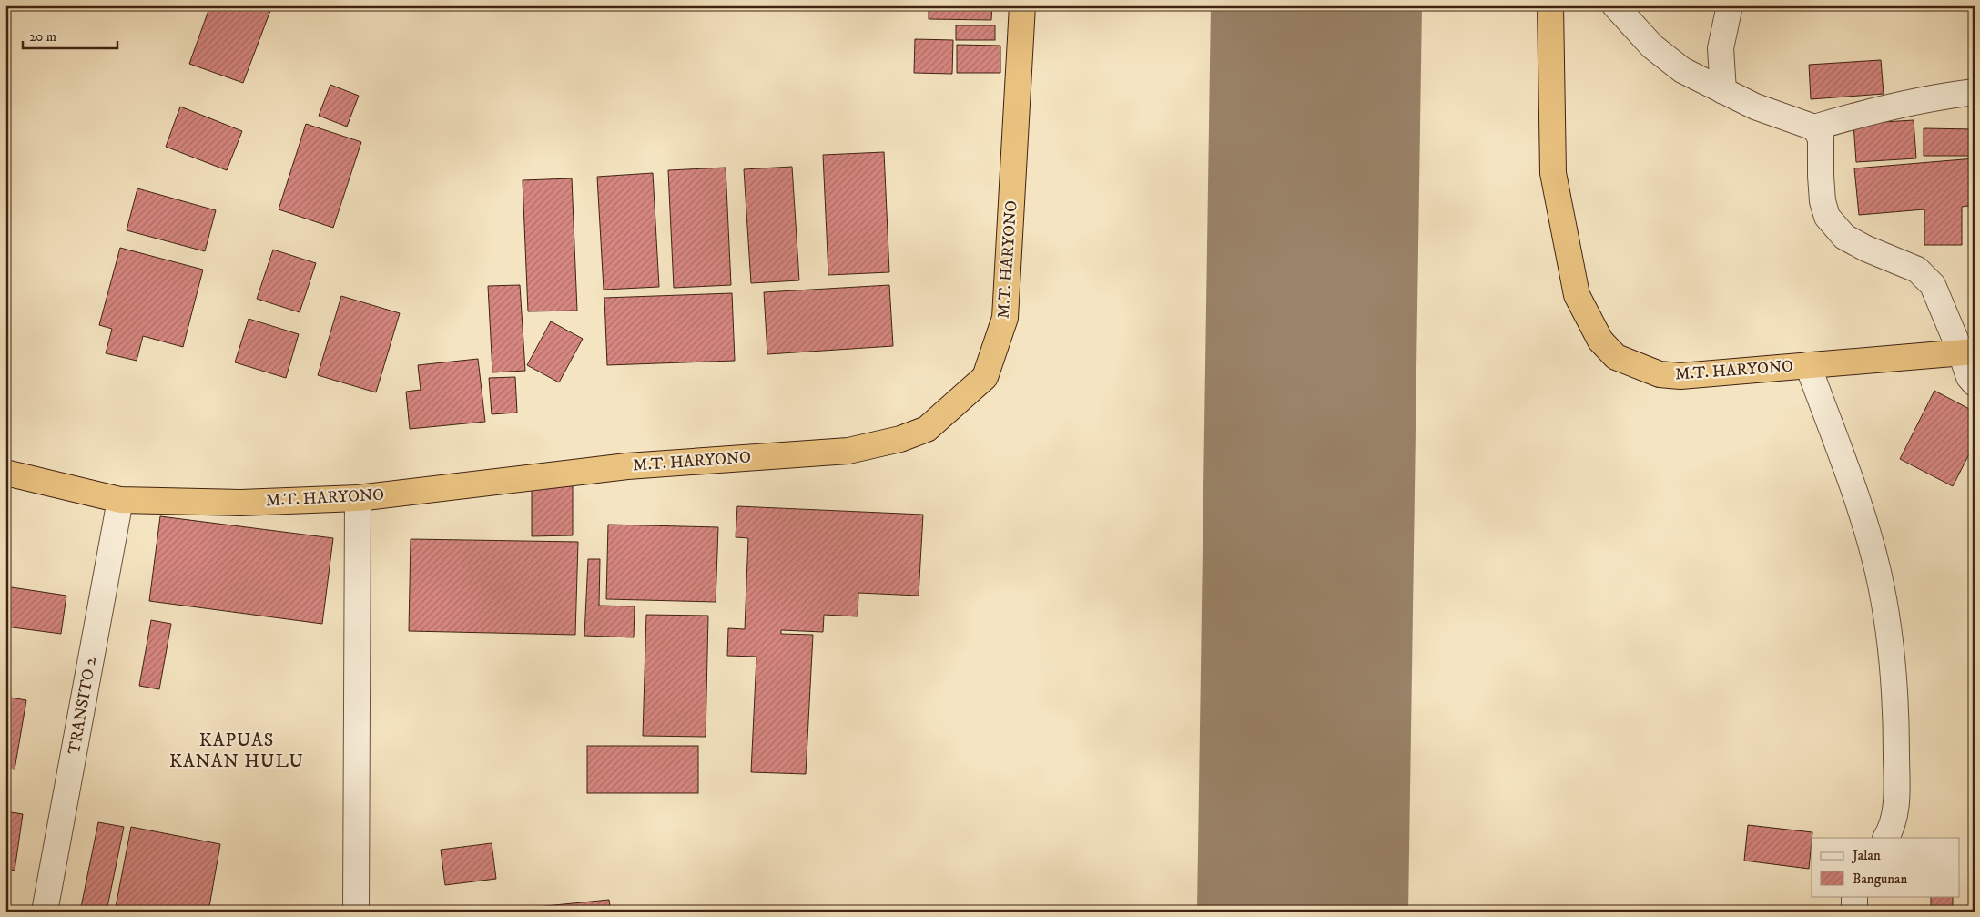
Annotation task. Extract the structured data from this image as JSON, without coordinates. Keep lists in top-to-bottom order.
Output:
{
  "streets": {
    "highway": ["M.T. HARYONO"],
    "street": ["TRANSITO 2"]
  },
  "crossings": [
    ["M.T. HARYONO", "TRANSITO 2"]
  ],
  "districts": ["KAPUAS KANAN HULU"],
  "legend": ["Jalan", "Bangunan"],
  "scale_bar": "20 m"
}
